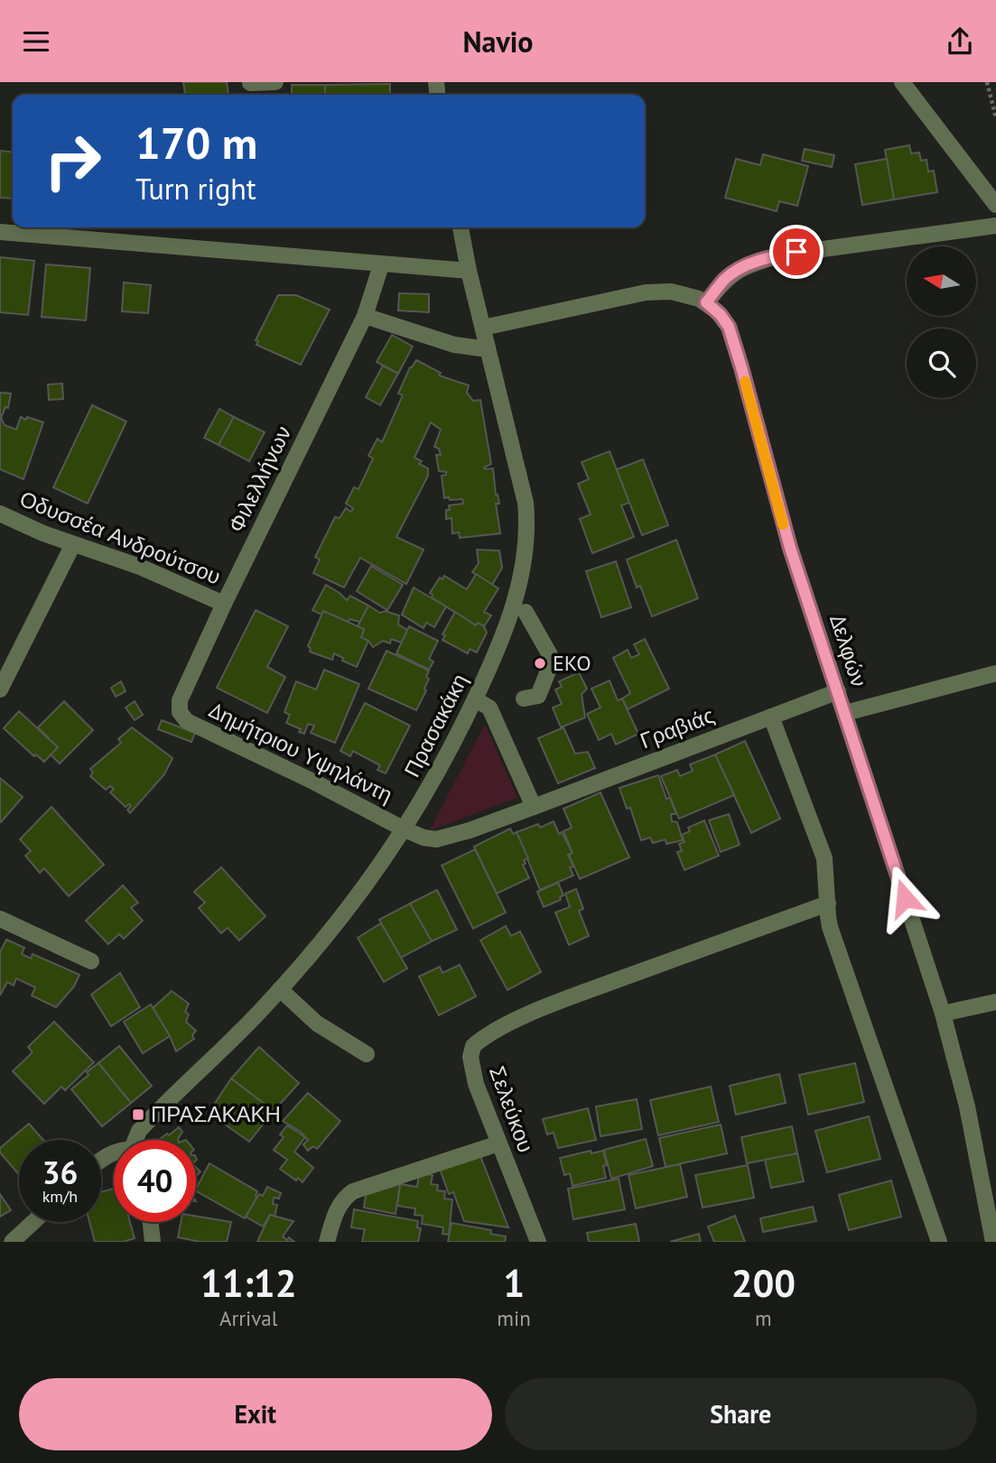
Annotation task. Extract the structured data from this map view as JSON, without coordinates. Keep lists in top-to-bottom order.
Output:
{
  "streets": {
    "street": [
      "Φιλελλήνων",
      "Οδυσσέα Ανδρούτσου",
      "Δελφών",
      "Πρασακάκη",
      "Γραβιάς",
      "Δημήτριου Υψηλάντη",
      "Σελεύκου"
    ]
  },
  "crossings": [
    ["Φιλελλήνων", "Οδυσσέα Ανδρούτσου"],
    ["Φιλελλήνων", "Δημήτριου Υψηλάντη"],
    ["Δελφών", "Πρασακάκη"],
    ["Δελφών", "Γραβιάς"],
    ["Πρασακάκη", "Γραβιάς"],
    ["Πρασακάκη", "Δημήτριου Υψηλάντη"],
    ["Γραβιάς", "Δημήτριου Υψηλάντη"]
  ],
  "places": {
    "other": ["EKO"],
    "transit": ["ΠΡΑΣΑΚΑΚΗ"]
  },
  "north": "left",
  "page": {
    "header": "Navio",
    "turn": ["170 m", "Turn right"],
    "speed": "36 km/h",
    "limit": "40",
    "eta": [
      "11:12",
      "Arrival",
      "1",
      "min",
      "200",
      "m"
    ],
    "buttons": ["Exit", "Share"]
  }
}
